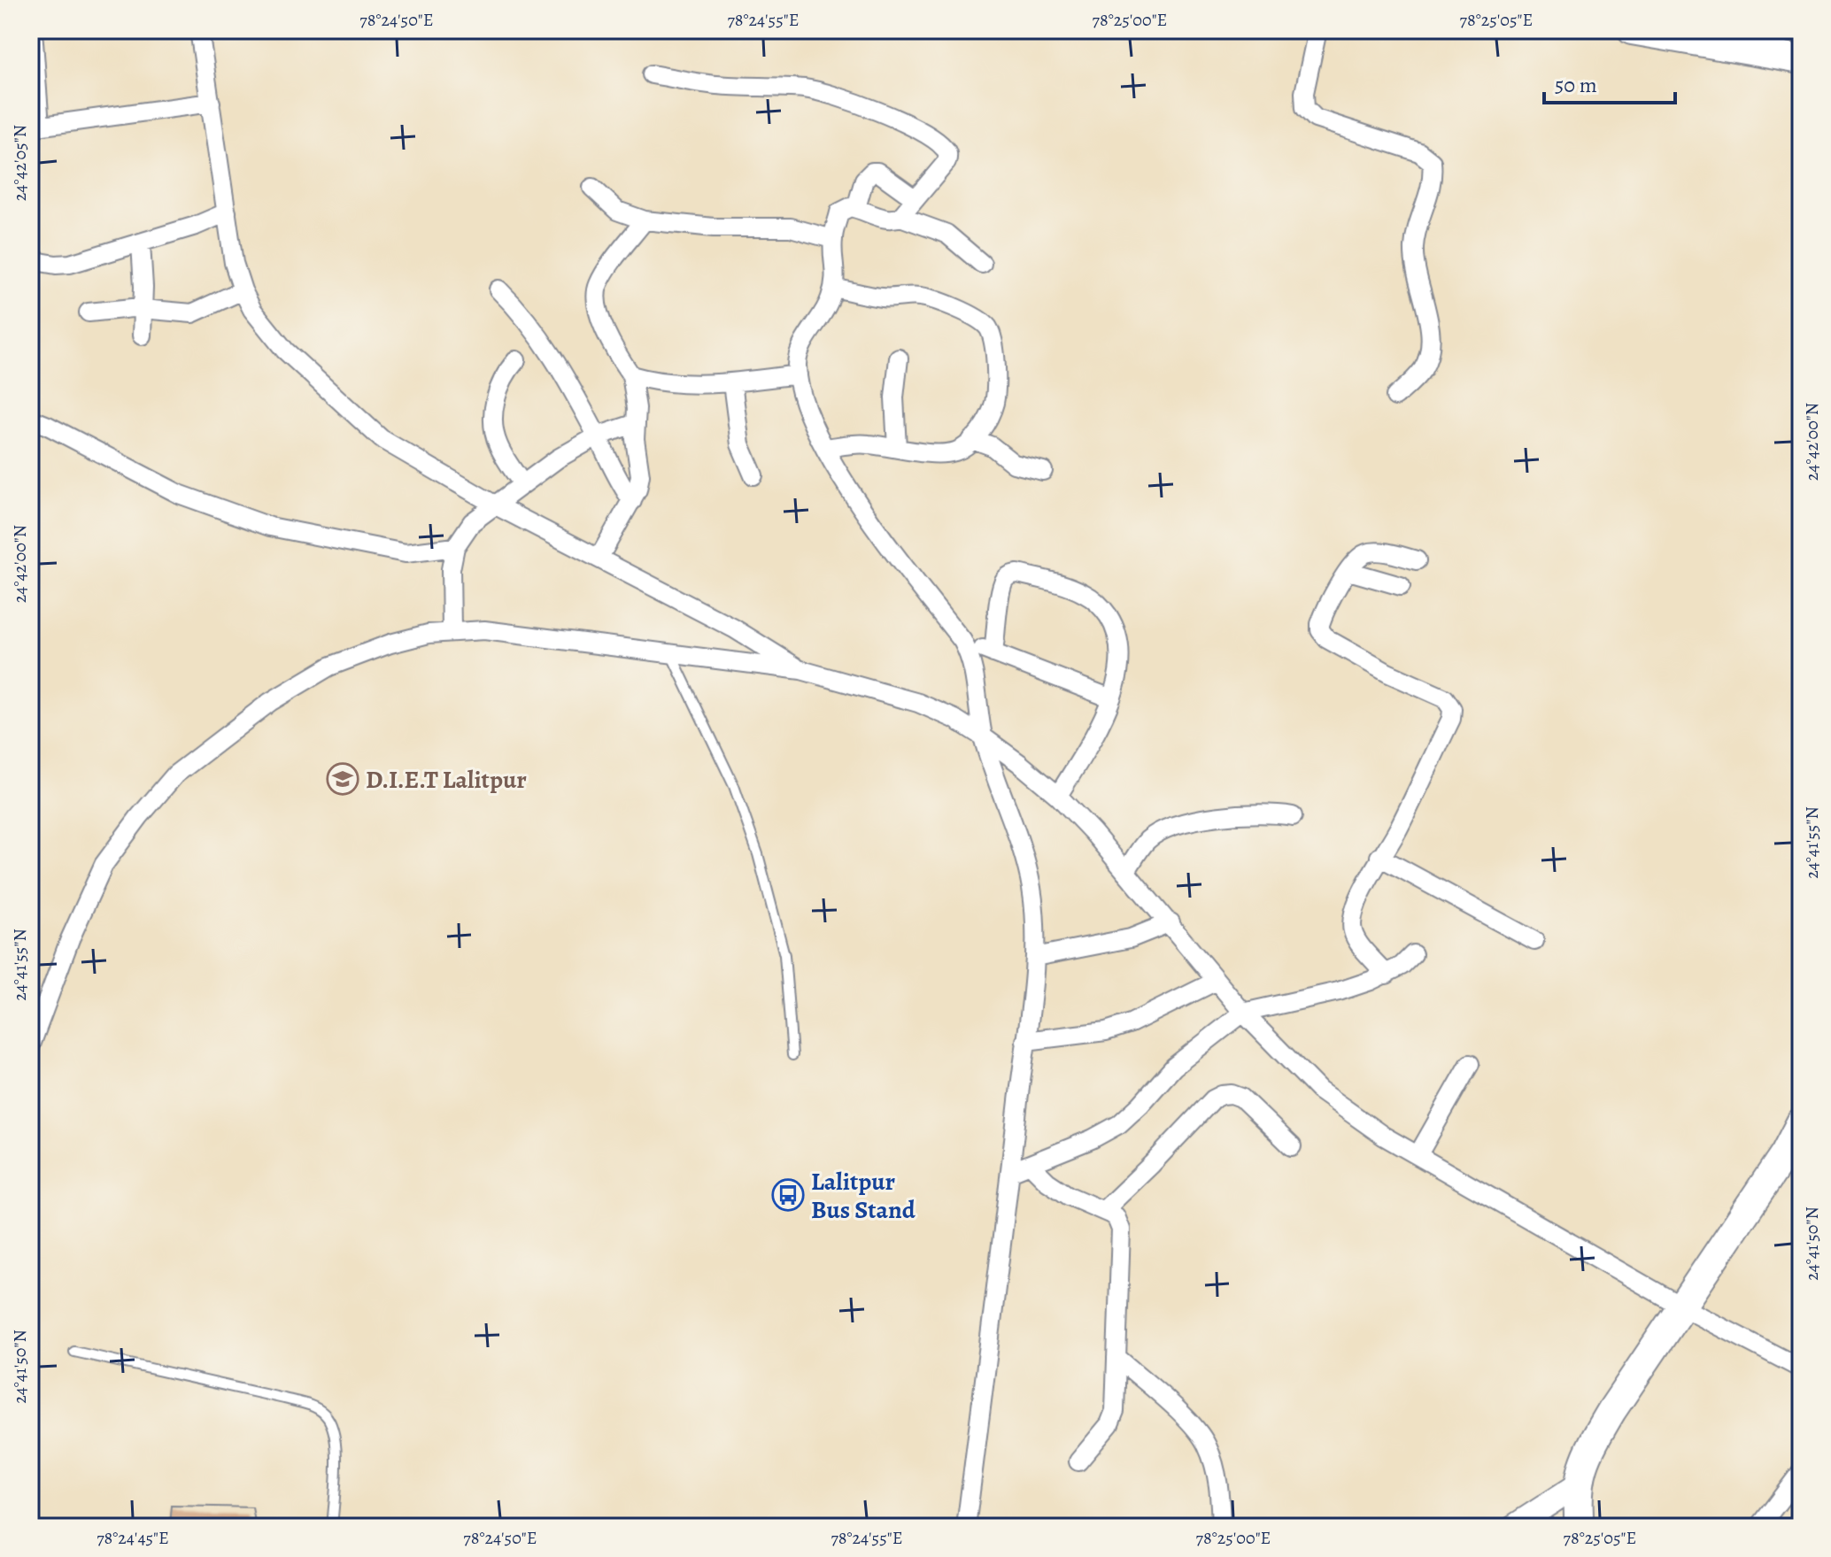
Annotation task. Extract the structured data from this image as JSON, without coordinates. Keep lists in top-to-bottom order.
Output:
{
  "places": {
    "school or university": ["D.I.E.T Lalitpur"],
    "bus stop": ["Lalitpur Bus Stand"]
  },
  "scale_bar": "50 m",
  "coordinates": [
    "78°24'50\"E",
    "78°24'55\"E",
    "78°25'00\"E",
    "78°25'05\"E",
    "24°42'05\"N",
    "24°42'00\"N",
    "24°41'55\"N",
    "24°41'50\"N",
    "78°24'45\"E"
  ]
}
